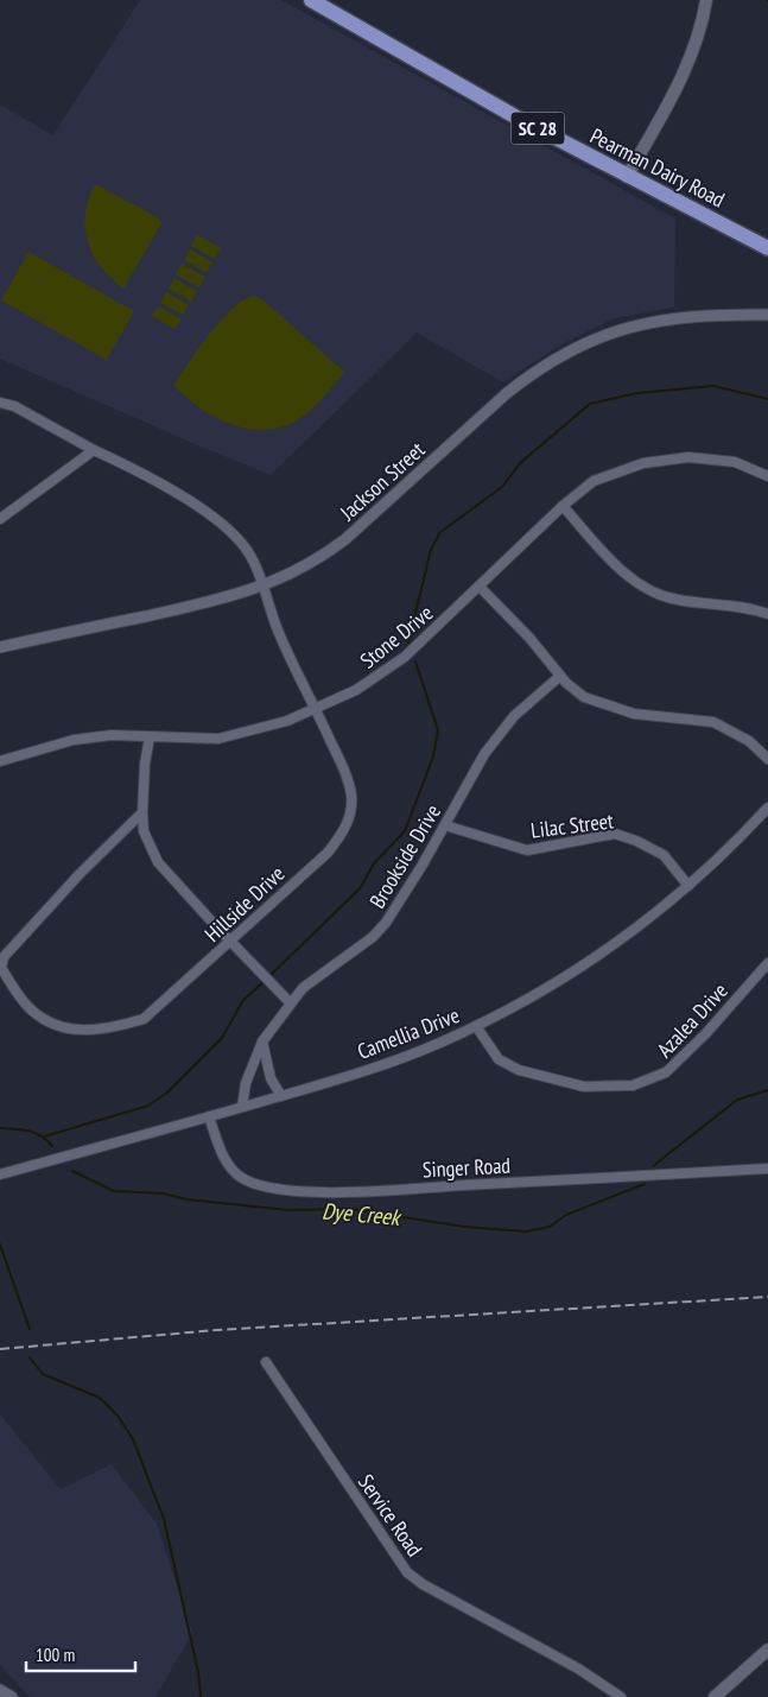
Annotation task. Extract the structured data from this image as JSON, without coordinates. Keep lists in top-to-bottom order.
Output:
{
  "streets": {
    "highway": ["SC 28", "Pearman Dairy Road"],
    "street": [
      "Jackson Street",
      "Stone Drive",
      "Lilac Street",
      "Brookside Drive",
      "Hillside Drive",
      "Azalea Drive",
      "Camellia Drive",
      "Singer Road",
      "Service Road"
    ]
  },
  "crossings": [
    ["Jackson Street", "Hillside Drive"],
    ["Stone Drive", "Hillside Drive"],
    ["Lilac Street", "Brookside Drive"],
    ["Lilac Street", "Camellia Drive"],
    ["Brookside Drive", "Camellia Drive"],
    ["Azalea Drive", "Camellia Drive"],
    ["Camellia Drive", "Singer Road"]
  ],
  "water": ["Dye Creek"],
  "scale_bar": "100 m"
}
